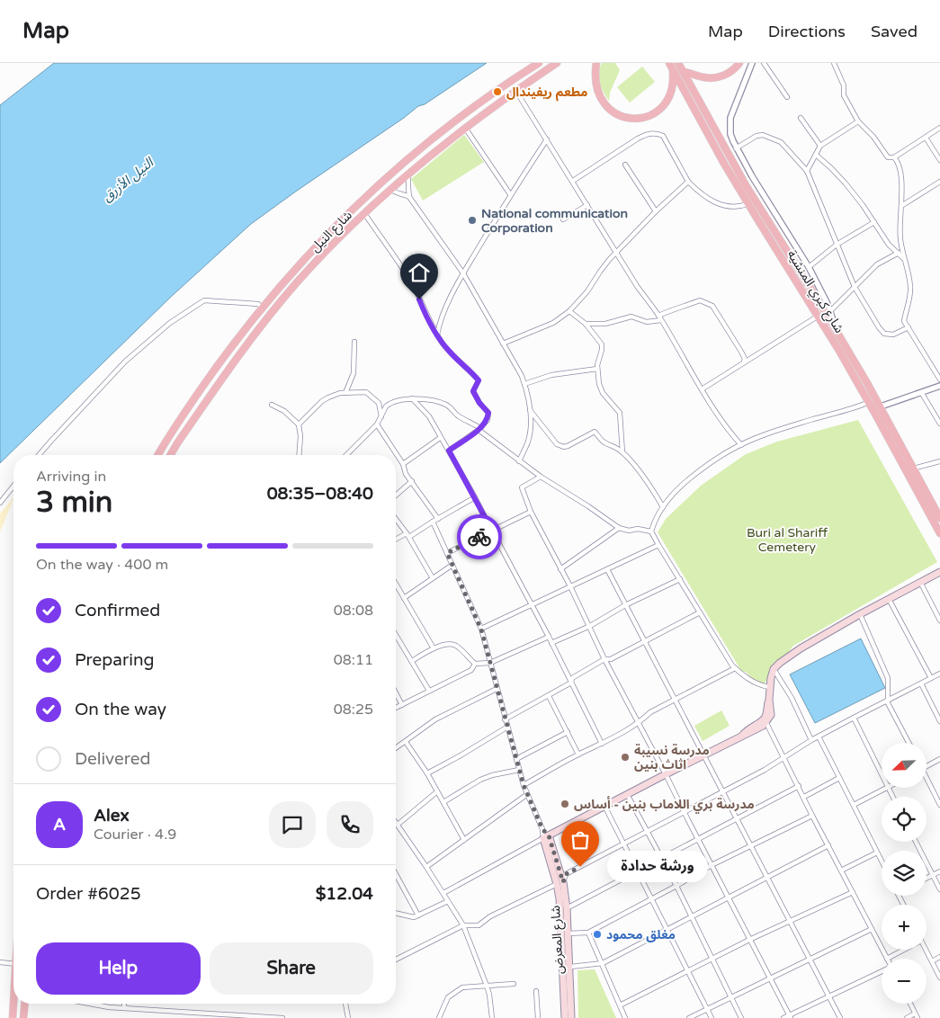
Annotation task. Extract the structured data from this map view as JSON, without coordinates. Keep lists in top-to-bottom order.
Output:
{
  "streets": {
    "main road": ["شارع النيل", "شارع كبري المنشية", "شارع المعرض"]
  },
  "water": ["النيل الأزرق"],
  "parks": ["Buri al Shariff Cemetery"],
  "places": [
    "مطعم ريفيندال",
    "National communication Corporation",
    "مدرسة نسيبة اثاث بنين",
    "مدرسة بري اللاماب بنين - أساس",
    "ورشة حدادة",
    "مغلق محمود"
  ],
  "north": "bottom left",
  "page": {
    "header": "Map",
    "nav": ["Map", "Directions", "Saved"],
    "heading": ["3 min", "Arriving in", "08:35–08:40"],
    "panel": [
      "Alex",
      "Courier · 4.9",
      "Order #6025",
      "$12.04"
    ],
    "bar": "On the way · 400 m",
    "list": [
      ["Confirmed", "08:08"],
      ["Preparing", "08:11"],
      ["On the way", "08:25"],
      "Delivered"
    ],
    "map_buttons": ["+", "−"],
    "round": "A",
    "bubble": "ورشة حدادة",
    "buttons": ["Help", "Share"]
  }
}
